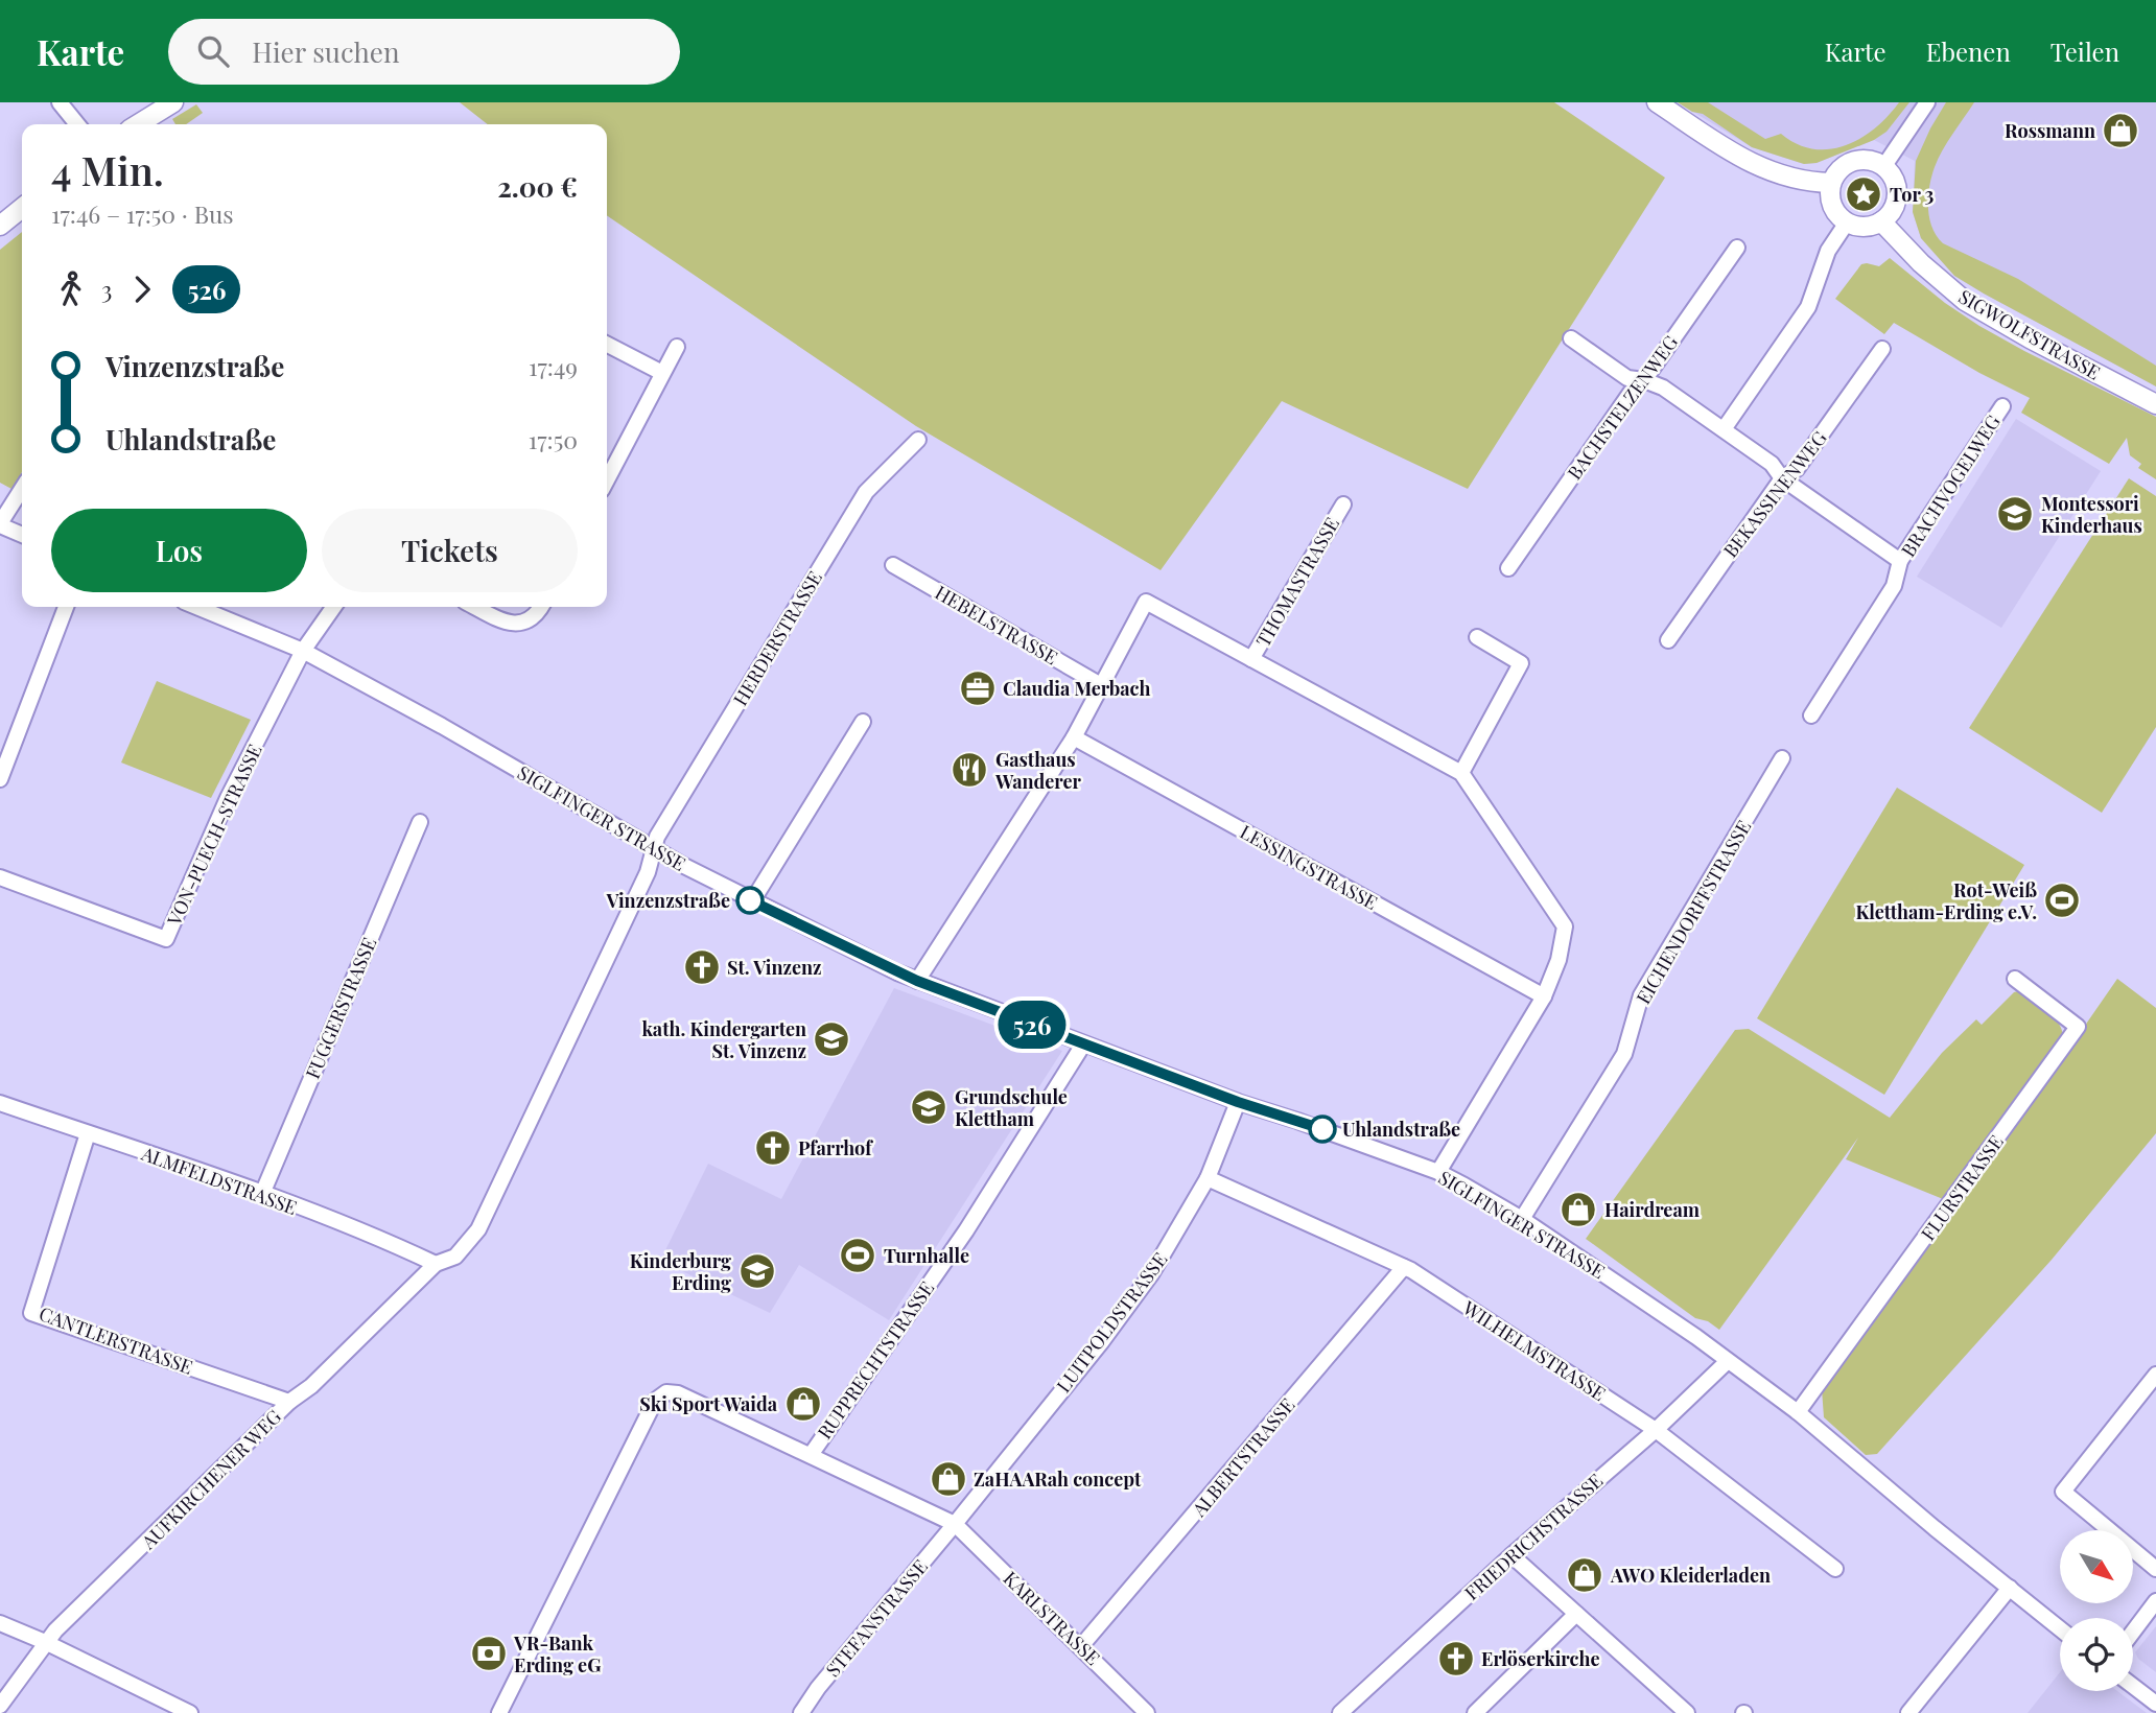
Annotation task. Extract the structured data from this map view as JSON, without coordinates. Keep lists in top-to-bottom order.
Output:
{
  "streets": {
    "street": [
      "SIGWOLFSTRASSE",
      "BACHSTELZENWEG",
      "BRACHVOGELWEG",
      "BEKASSINENWEG",
      "THOMASTRASSE",
      "HEBELSTRASSE",
      "HERDERSTRASSE",
      "SIGLFINGER STRASSE",
      "VON-PUECH-STRASSE",
      "LESSINGSTRASSE",
      "EICHENDORFFSTRASSE",
      "FUGGERSTRASSE",
      "ALMFELDSTRASSE",
      "FLURSTRASSE",
      "LUITPOLDSTRASSE",
      "CANTLERSTRASSE",
      "WILHELMSTRASSE",
      "RUPPRECHTSTRASSE",
      "ALBERTSTRASSE",
      "AUFKIRCHENER WEG",
      "FRIEDRICHSTRASSE",
      "STEFANSTRASSE",
      "KARLSTRASSE"
    ]
  },
  "crossings": [
    ["HERDERSTRASSE", "SIGLFINGER STRASSE"],
    ["SIGLFINGER STRASSE", "VON-PUECH-STRASSE"],
    ["SIGLFINGER STRASSE", "EICHENDORFFSTRASSE"],
    ["SIGLFINGER STRASSE", "FLURSTRASSE"],
    ["SIGLFINGER STRASSE", "LUITPOLDSTRASSE"],
    ["SIGLFINGER STRASSE", "RUPPRECHTSTRASSE"],
    ["SIGLFINGER STRASSE", "FRIEDRICHSTRASSE"],
    ["FUGGERSTRASSE", "ALMFELDSTRASSE"],
    ["ALMFELDSTRASSE", "CANTLERSTRASSE"],
    ["ALMFELDSTRASSE", "AUFKIRCHENER WEG"],
    ["LUITPOLDSTRASSE", "WILHELMSTRASSE"],
    ["LUITPOLDSTRASSE", "STEFANSTRASSE"],
    ["LUITPOLDSTRASSE", "KARLSTRASSE"],
    ["CANTLERSTRASSE", "AUFKIRCHENER WEG"],
    ["WILHELMSTRASSE", "ALBERTSTRASSE"],
    ["WILHELMSTRASSE", "FRIEDRICHSTRASSE"],
    ["ALBERTSTRASSE", "KARLSTRASSE"],
    ["STEFANSTRASSE", "KARLSTRASSE"]
  ],
  "places": {
    "shop": [
      "Rossmann",
      "Hairdream",
      "Ski Sport Waida",
      "ZaHAARah concept",
      "AWO Kleiderladen"
    ],
    "place": ["Tor 3"],
    "school or university": [
      "Montessori Kinderhaus",
      "kath. Kindergarten St. Vinzenz",
      "Grundschule Klettham",
      "Kinderburg Erding"
    ],
    "office": ["Claudia Merbach"],
    "restaurant": ["Gasthaus Wanderer"],
    "other": ["Vinzenzstraße", "Uhlandstraße"],
    "sports": ["Rot-Weiß Klettham-Erding e.V.", "Turnhalle"],
    "church": ["St. Vinzenz", "Pfarrhof", "Erlöserkirche"],
    "bank": ["VR-Bank Erding eG"]
  },
  "lines": ["bus line 526"],
  "north": "bottom right",
  "page": {
    "header": "Karte",
    "search": "Hier suchen",
    "nav": ["Karte", "Ebenen", "Teilen"],
    "on_map": "526",
    "heading": ["4 Min.", "17:46 – 17:50 · Bus", "2.00 €"],
    "legs": ["3", "526"],
    "list": [
      {
        "name": "Vinzenzstraße",
        "value": "17:49"
      },
      {
        "name": "Uhlandstraße",
        "value": "17:50"
      }
    ],
    "buttons": ["Los", "Tickets"]
  }
}
